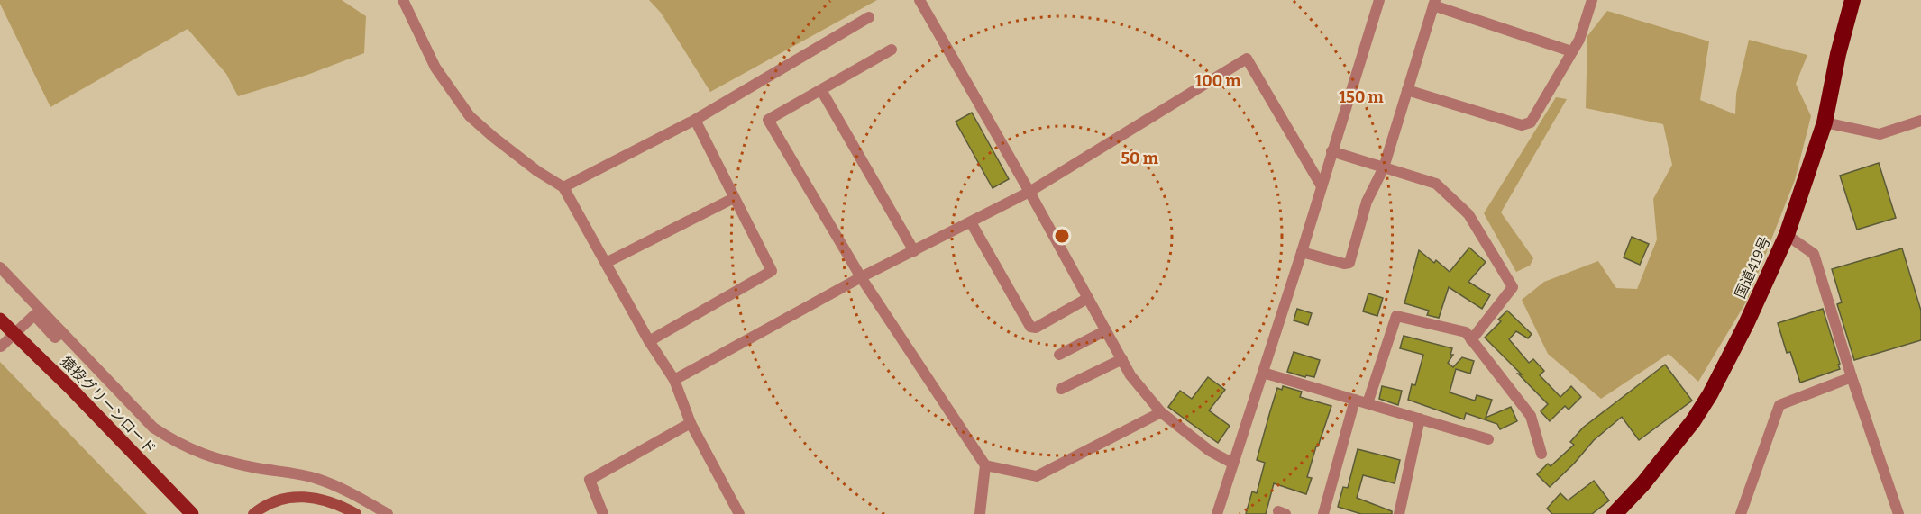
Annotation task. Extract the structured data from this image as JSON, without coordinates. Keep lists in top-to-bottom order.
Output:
{
  "streets": {
    "highway": ["国道419号"],
    "main road": ["猿投グリーンロード"]
  },
  "rings": ["100 m", "150 m", "50 m"]
}
